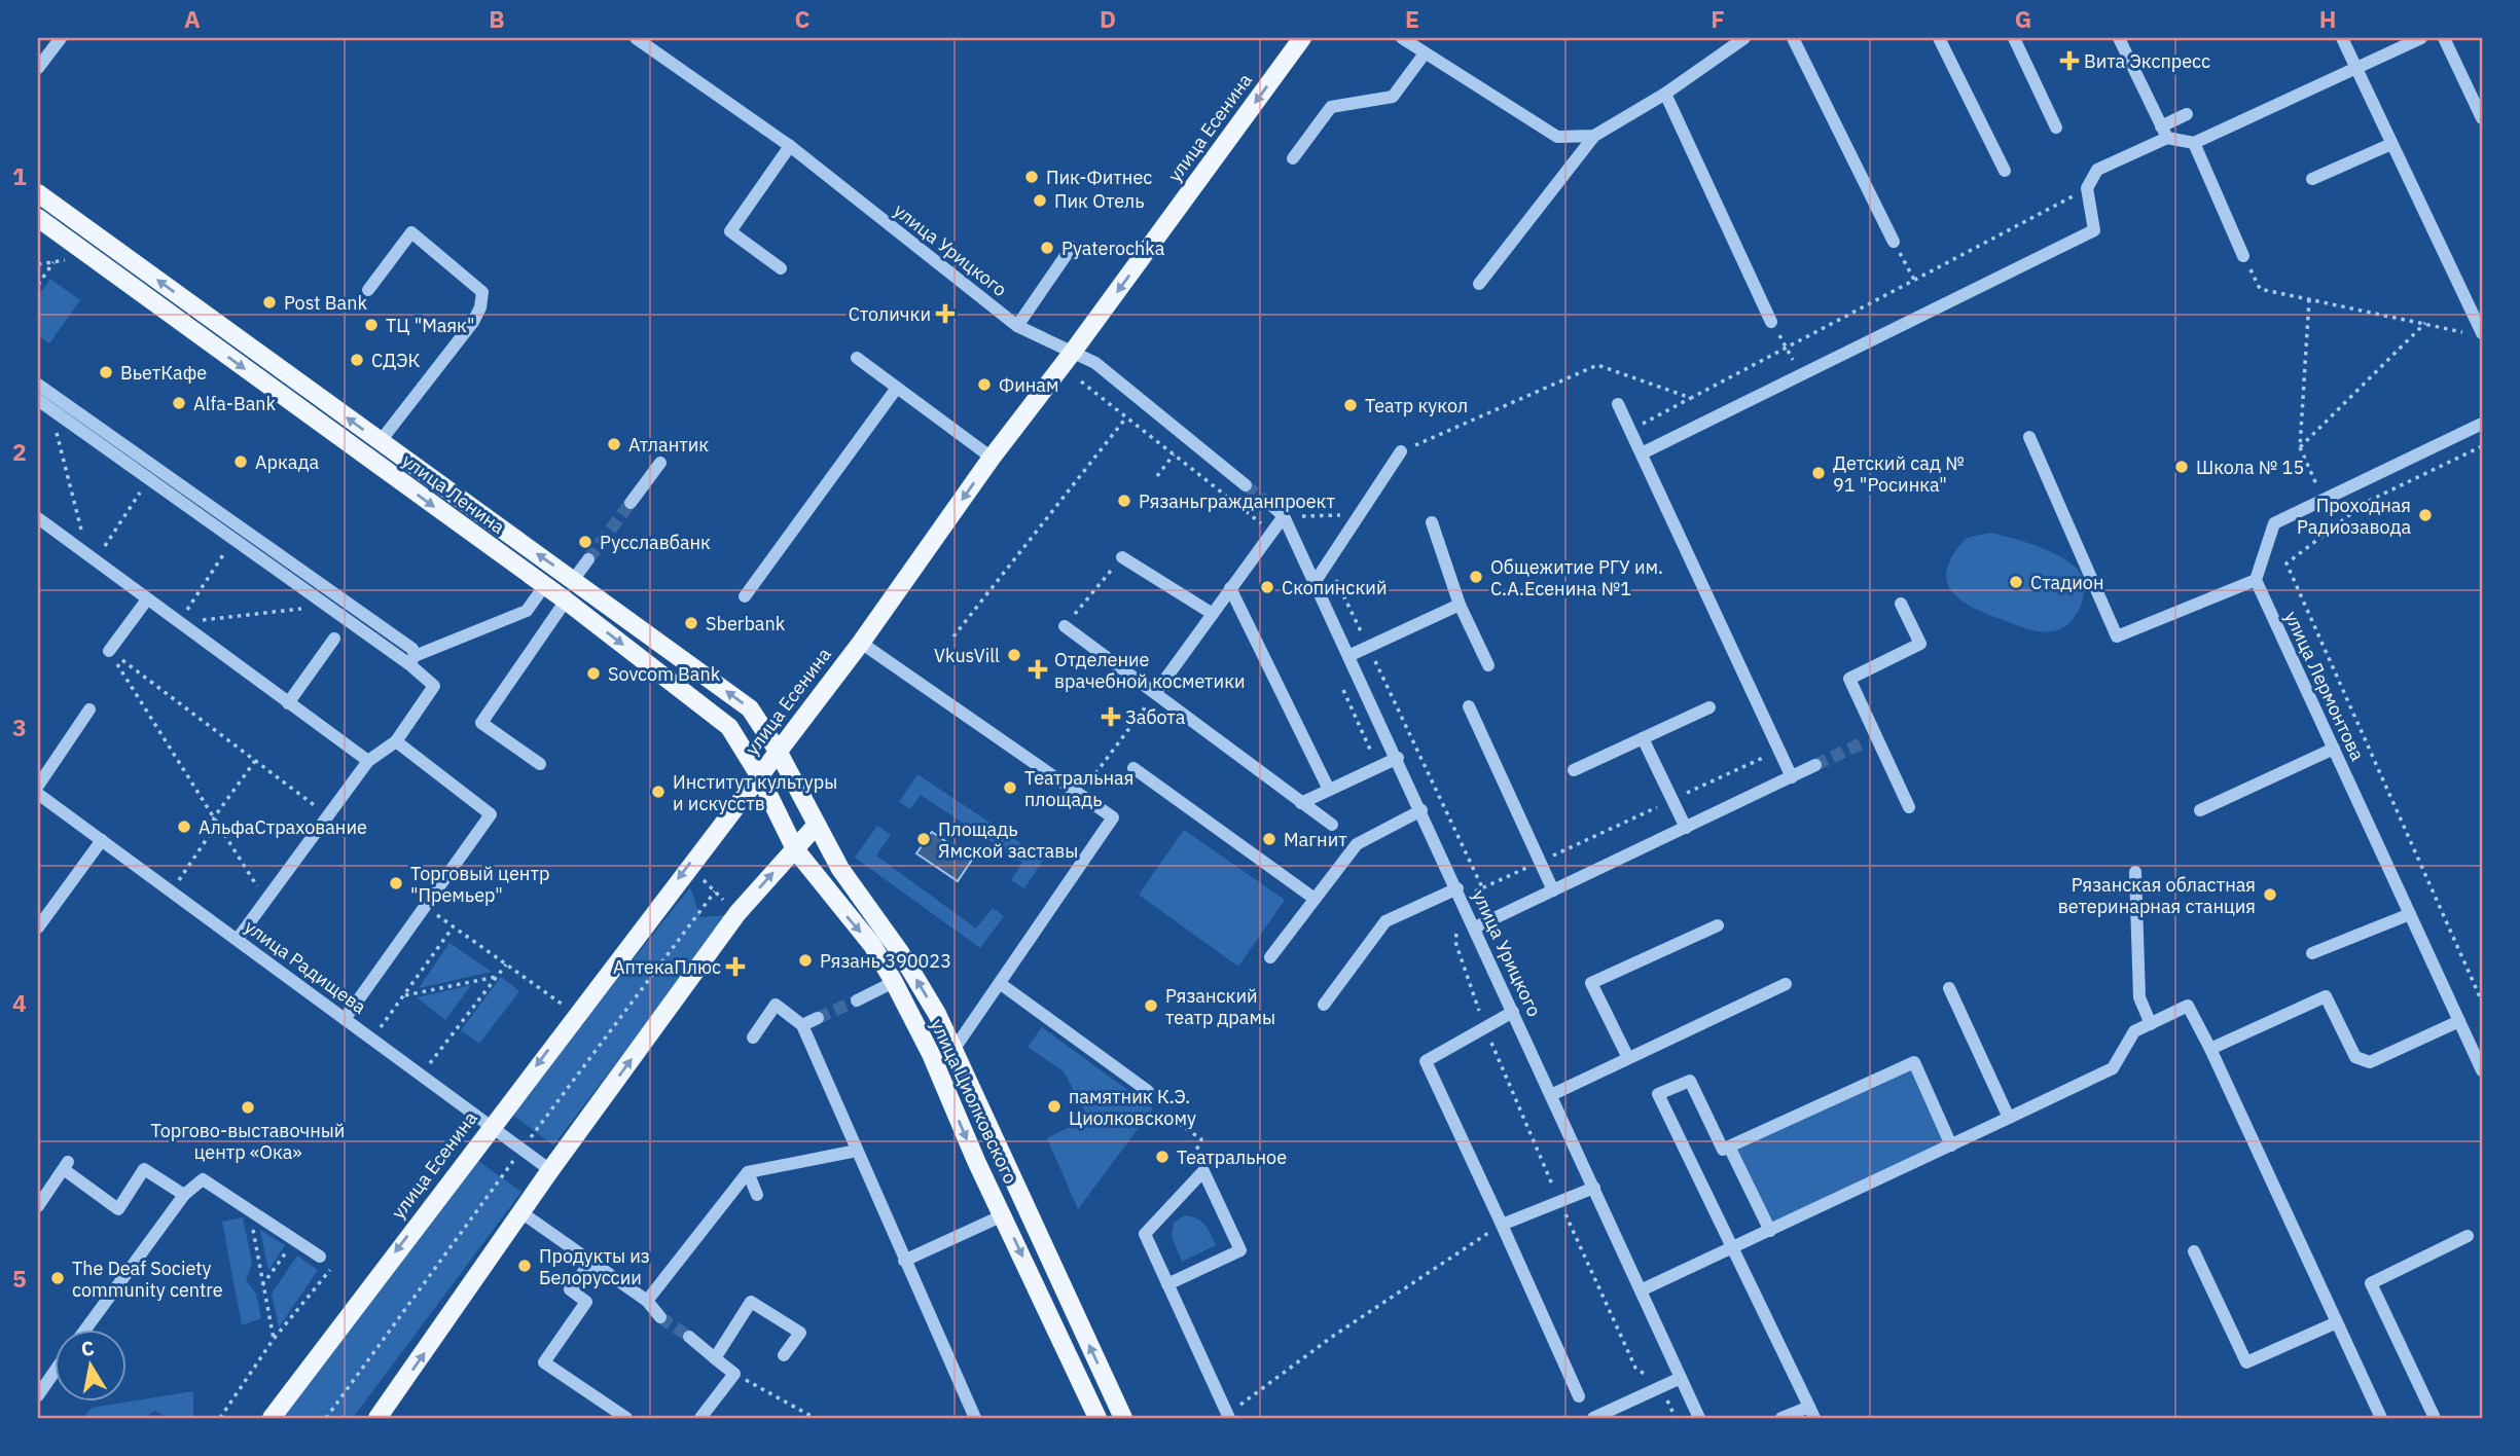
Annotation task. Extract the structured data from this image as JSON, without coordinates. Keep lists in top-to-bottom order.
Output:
{
  "streets": {
    "main road": ["улица Есенина", "улица Ленина", "улица Циолковского"],
    "street": ["улица Урицкого", "улица Лермонтова", "улица Радищева"]
  },
  "crossings": [
    ["улица Есенина", "улица Урицкого"],
    ["улица Есенина", "улица Ленина"],
    ["улица Есенина", "улица Радищева"],
    ["улица Есенина", "улица Циолковского"],
    ["улица Ленина", "улица Циолковского"]
  ],
  "places": {
    "health": [
      "Вита Экспресс",
      "Столички",
      "Отделение врачебной косметики",
      "Забота",
      "АптекаПлюс"
    ],
    "other": [
      "Пик-Фитнес",
      "Пик Отель",
      "Pyaterochka",
      "Post Bank",
      "ТЦ \"Маяк\"",
      "СДЭК",
      "ВьетКафе",
      "Финам",
      "Alfa-Bank",
      "Театр кукол",
      "Атлантик",
      "Аркада",
      "Школа № 15",
      "Детский сад № 91 \"Росинка\"",
      "Рязаньгражданпроект",
      "Проходная Радиозавода",
      "Русславбанк",
      "Общежитие РГУ им. С.А.Есенина №1",
      "Стадион",
      "Скопинский",
      "Sberbank",
      "VkusVill",
      "Sovcom Bank",
      "Театральная площадь",
      "Институт культуры и искусств",
      "АльфаСтрахование",
      "Площадь Ямской заставы",
      "Магнит",
      "Торговый центр \"Премьер\"",
      "Рязанская областная ветеринарная станция",
      "Рязань 390023",
      "Рязанский театр драмы",
      "памятник К.Э. Циолковскому",
      "Торгово-выставочный центр «Ока»",
      "Театральное",
      "Продукты из Белоруссии",
      "The Deaf Society community centre"
    ]
  },
  "north": "top",
  "grid": {
    "columns": [
      "A",
      "B",
      "C",
      "D",
      "E",
      "F",
      "G",
      "H"
    ],
    "rows": [
      "1",
      "2",
      "3",
      "4",
      "5"
    ]
  }
}
